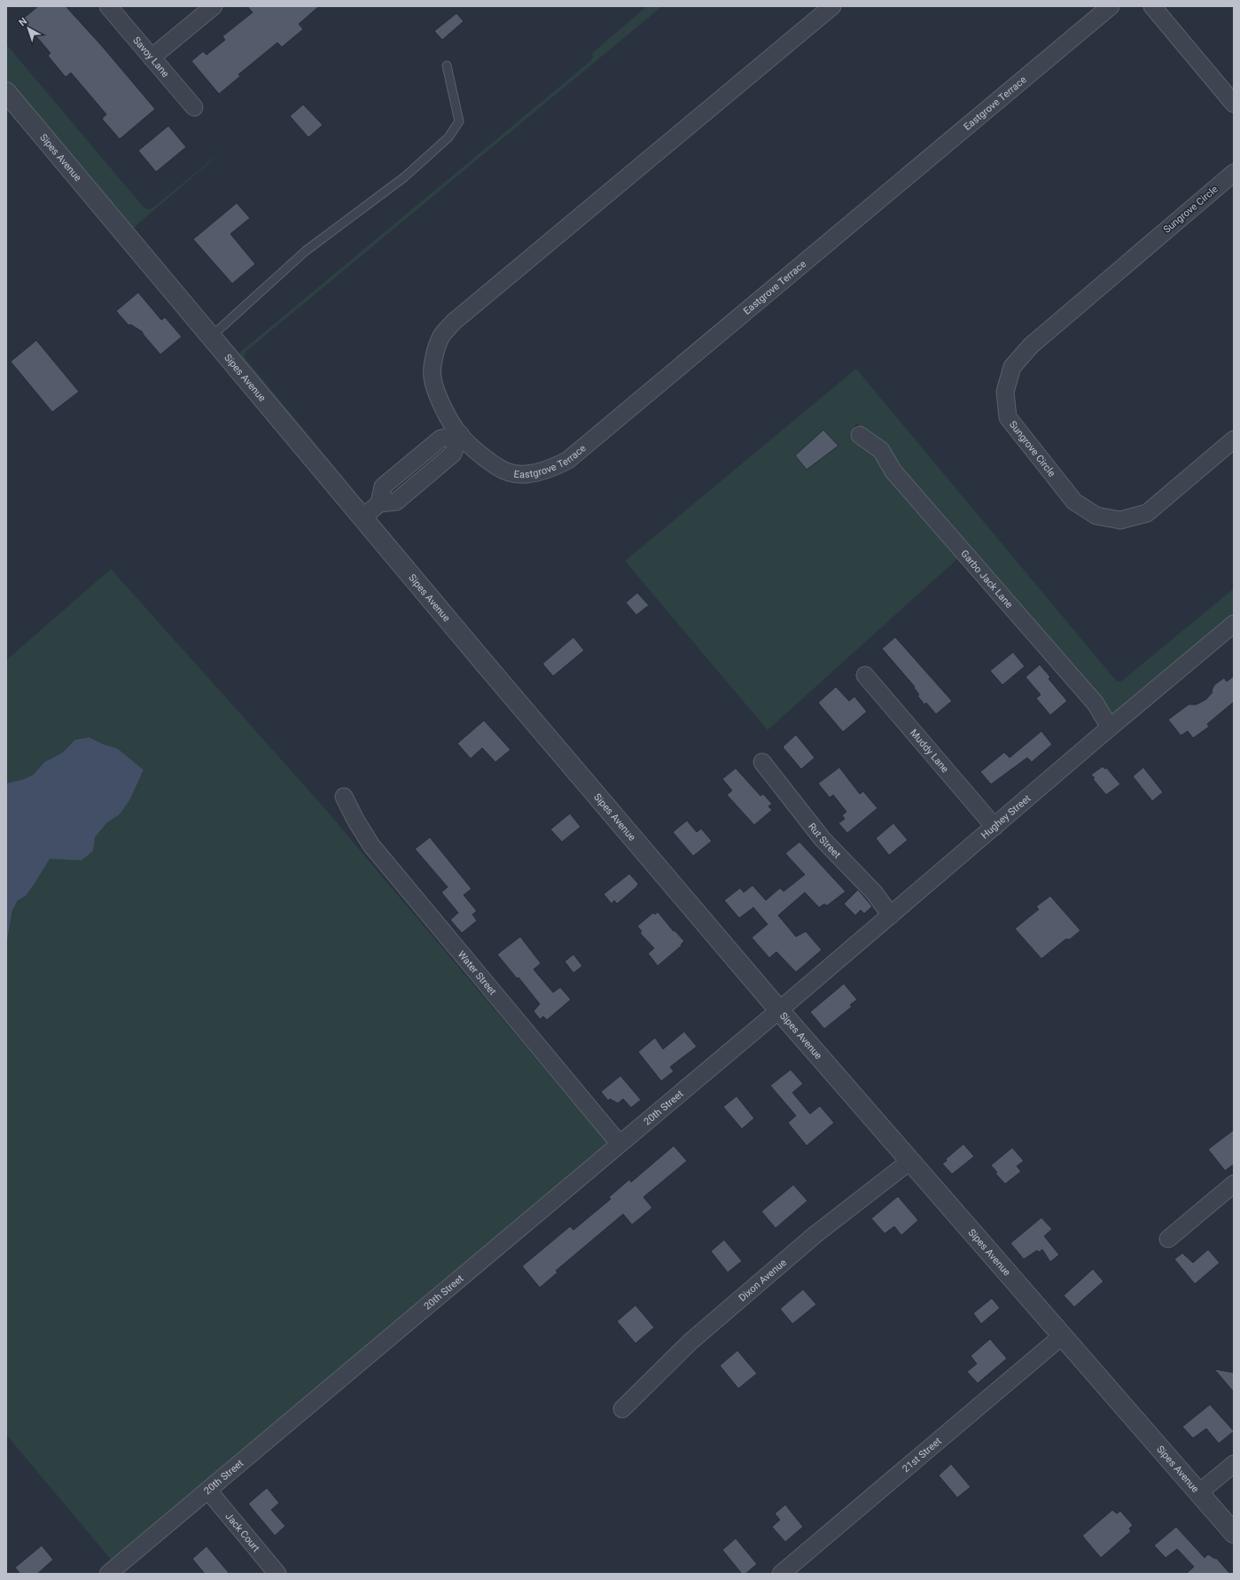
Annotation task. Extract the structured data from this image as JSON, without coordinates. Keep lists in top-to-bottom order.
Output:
{
  "streets": {
    "street": [
      "Savoy Lane",
      "Eastgrove Terrace",
      "Sipes Avenue",
      "Sungrove Circle",
      "Garbo Jack Lane",
      "Muddy Lane",
      "Hughey Street",
      "Rut Street",
      "Water Street",
      "20th Street",
      "Dixon Avenue",
      "21st Street",
      "Jack Court"
    ]
  },
  "crossings": [
    ["Sipes Avenue", "Hughey Street"],
    ["Sipes Avenue", "20th Street"],
    ["Sipes Avenue", "Dixon Avenue"],
    ["Sipes Avenue", "21st Street"],
    ["Garbo Jack Lane", "Hughey Street"],
    ["Muddy Lane", "Hughey Street"],
    ["Hughey Street", "Rut Street"],
    ["Hughey Street", "20th Street"],
    ["Water Street", "20th Street"],
    ["20th Street", "Jack Court"]
  ],
  "north": "top left"
}
